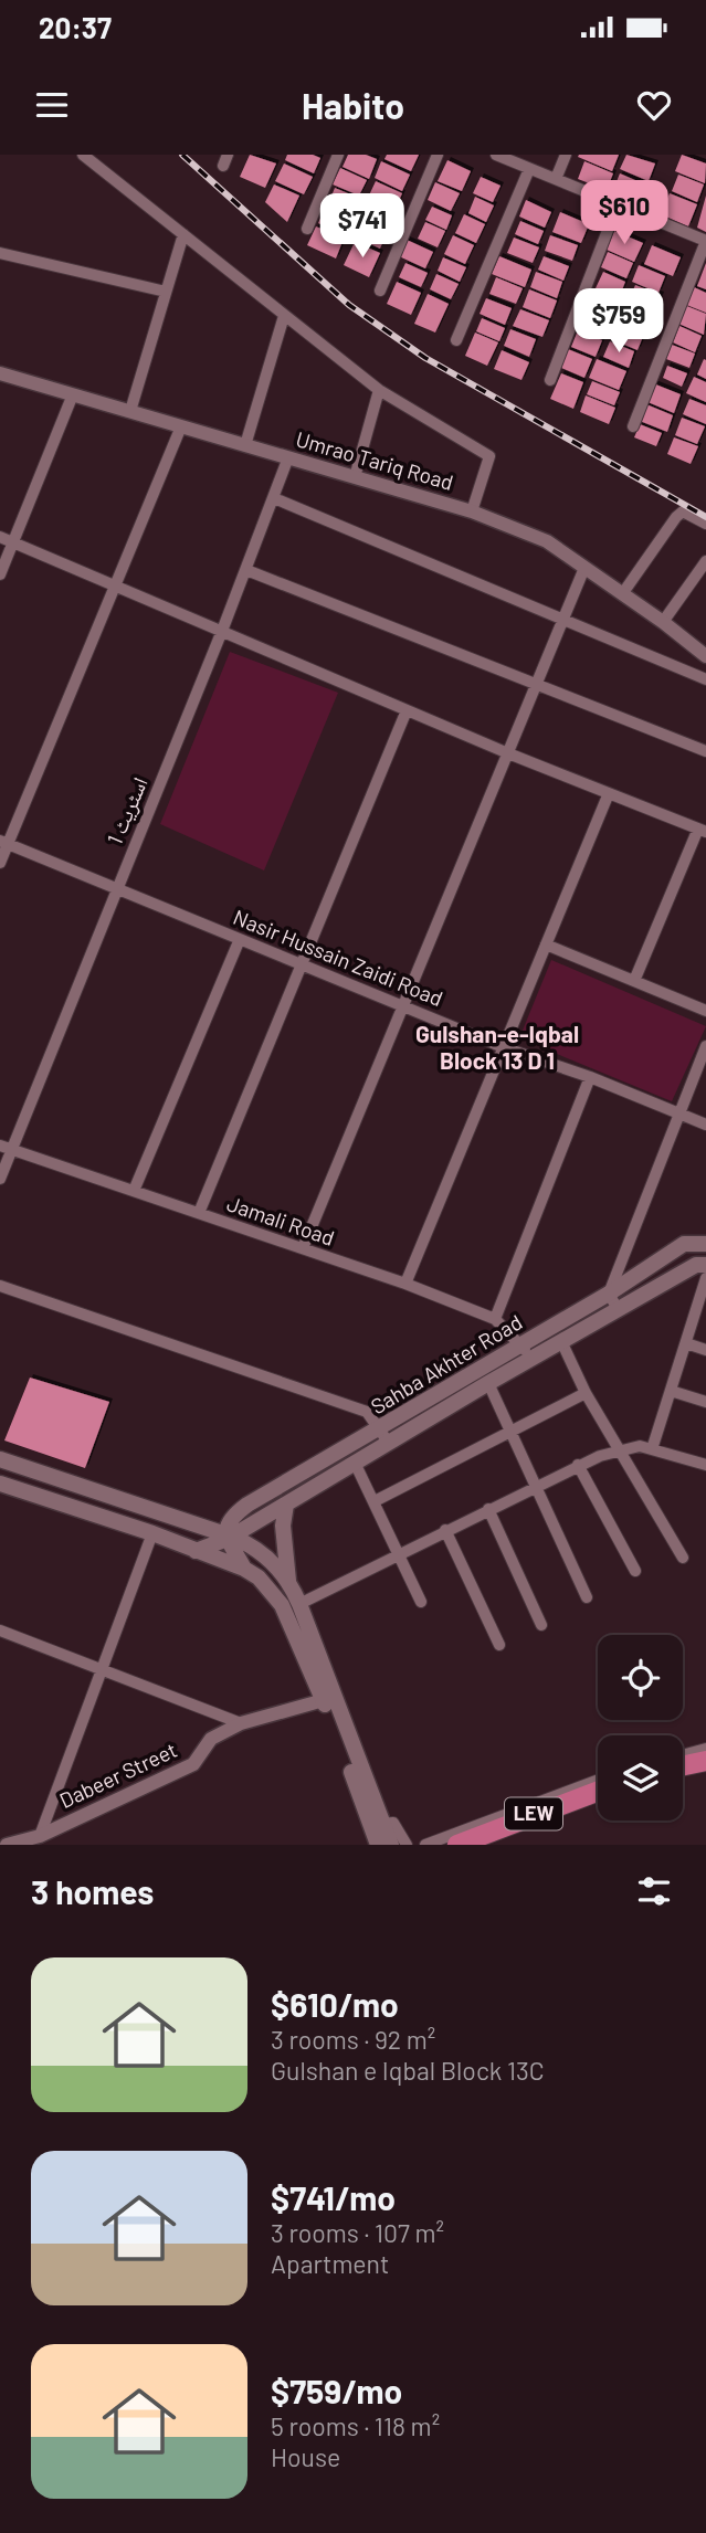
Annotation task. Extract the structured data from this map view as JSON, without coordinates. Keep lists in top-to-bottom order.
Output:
{
  "streets": {
    "highway": ["LEW"],
    "main road": ["Sahba Akhter Road"],
    "street": [
      "Umrao Tariq Road",
      "اسٹریٹ 1",
      "Nasir Hussain Zaidi Road",
      "Jamali Road",
      "Dabeer Street"
    ]
  },
  "crossings": [
    ["Umrao Tariq Road", "اسٹریٹ 1"],
    ["اسٹریٹ 1", "Nasir Hussain Zaidi Road"],
    ["اسٹریٹ 1", "Jamali Road"],
    ["Jamali Road", "Sahba Akhter Road"]
  ],
  "districts": ["Gulshan-e-Iqbal Block 13 D 1"],
  "page": {
    "status": "20:37",
    "header": "Habito",
    "price": ["$610", "$741", "$759"],
    "heading": "3 homes",
    "list": [
      {
        "name": "$610/mo",
        "note": "3 rooms · 92 m² · Gulshan e Iqbal Block 13C"
      },
      {
        "name": "$741/mo",
        "note": "3 rooms · 107 m² · Apartment"
      },
      {
        "name": "$759/mo",
        "note": "5 rooms · 118 m² · House"
      }
    ]
  }
}
